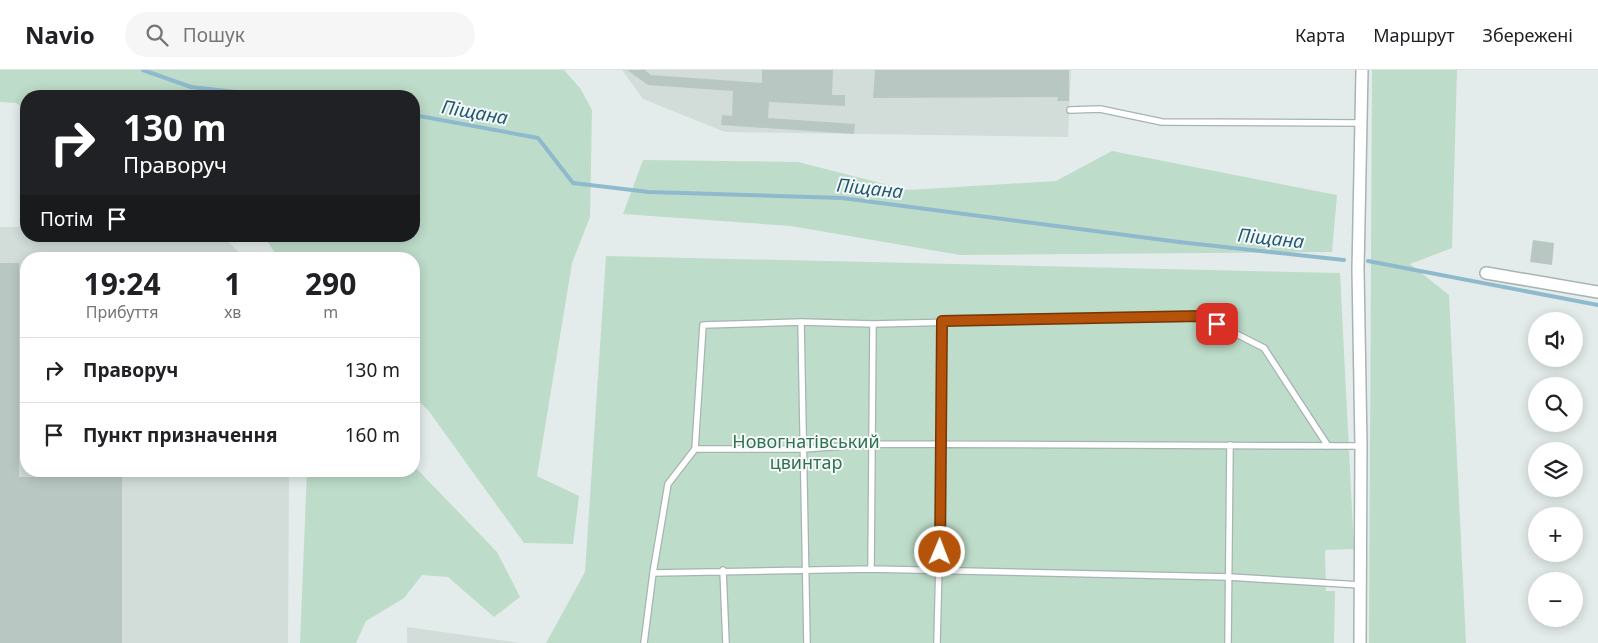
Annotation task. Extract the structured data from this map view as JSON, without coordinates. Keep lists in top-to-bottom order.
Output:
{
  "water": ["Піщана"],
  "parks": ["Новогнатівський цвинтар"],
  "page": {
    "header": "Navio",
    "search": "Пошук",
    "nav": ["Карта", "Маршрут", "Збережені"],
    "turn": ["130 m", "Праворуч"],
    "then": "Потім",
    "eta": [
      "19:24",
      "Прибуття",
      "1",
      "хв",
      "290",
      "m"
    ],
    "map_buttons": ["+", "−"],
    "list": [
      {
        "name": "Праворуч",
        "value": "130 m"
      },
      {
        "name": "Пункт призначення",
        "value": "160 m"
      }
    ]
  }
}
